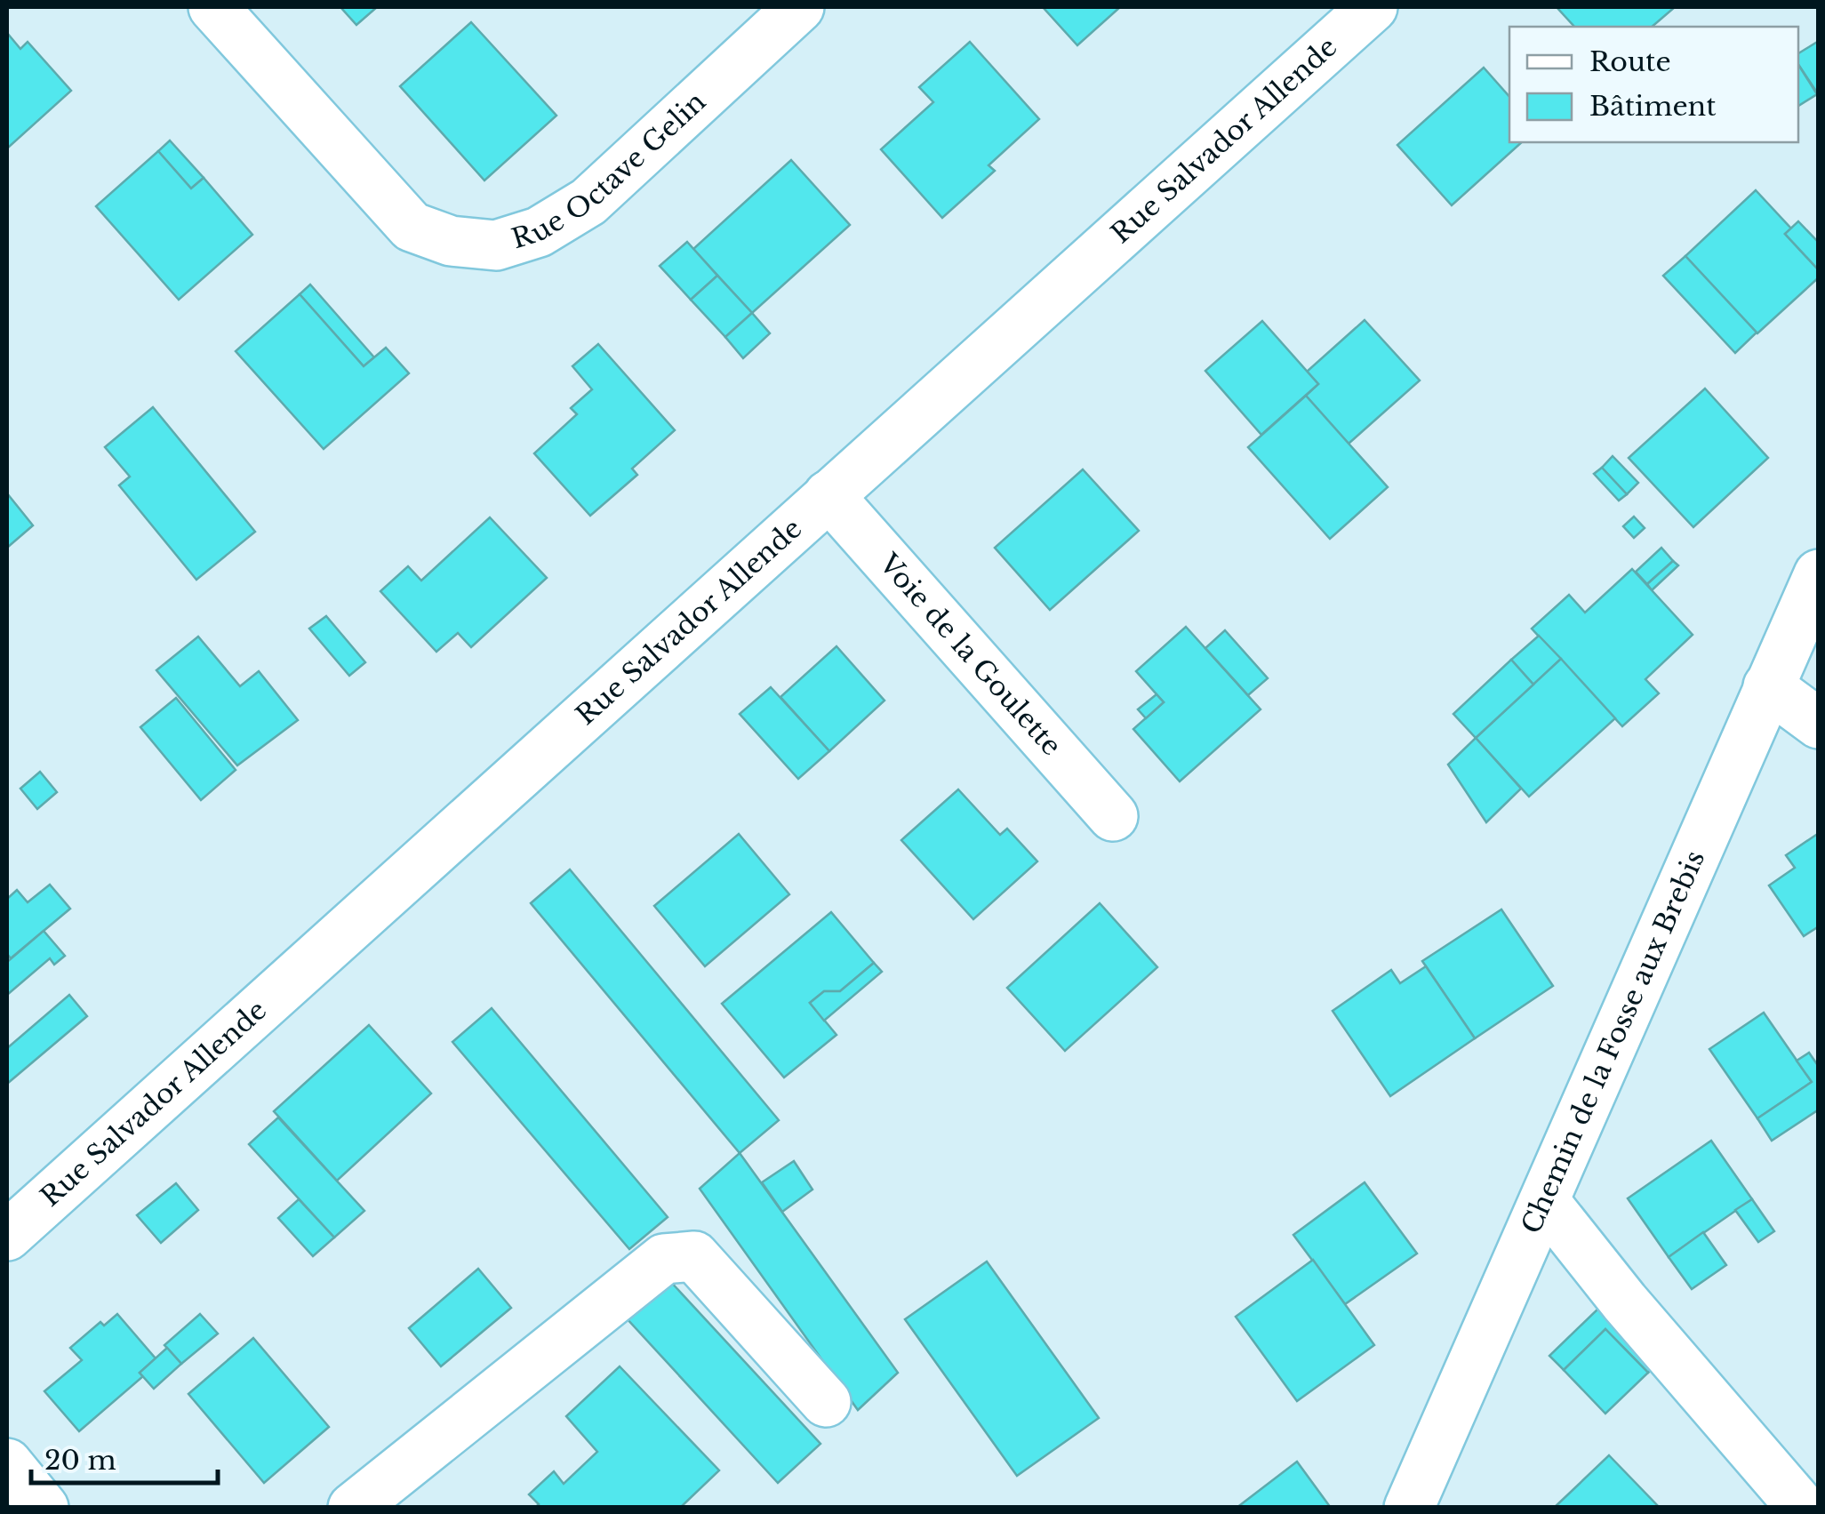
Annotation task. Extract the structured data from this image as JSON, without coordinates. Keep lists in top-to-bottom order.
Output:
{
  "streets": {
    "street": [
      "Rue Salvador Allende",
      "Rue Octave Gelin",
      "Voie de la Goulette",
      "Chemin de la Fosse aux Brebis"
    ]
  },
  "crossings": [
    ["Rue Salvador Allende", "Voie de la Goulette"]
  ],
  "legend": ["Route", "Bâtiment"],
  "scale_bar": "20 m"
}
